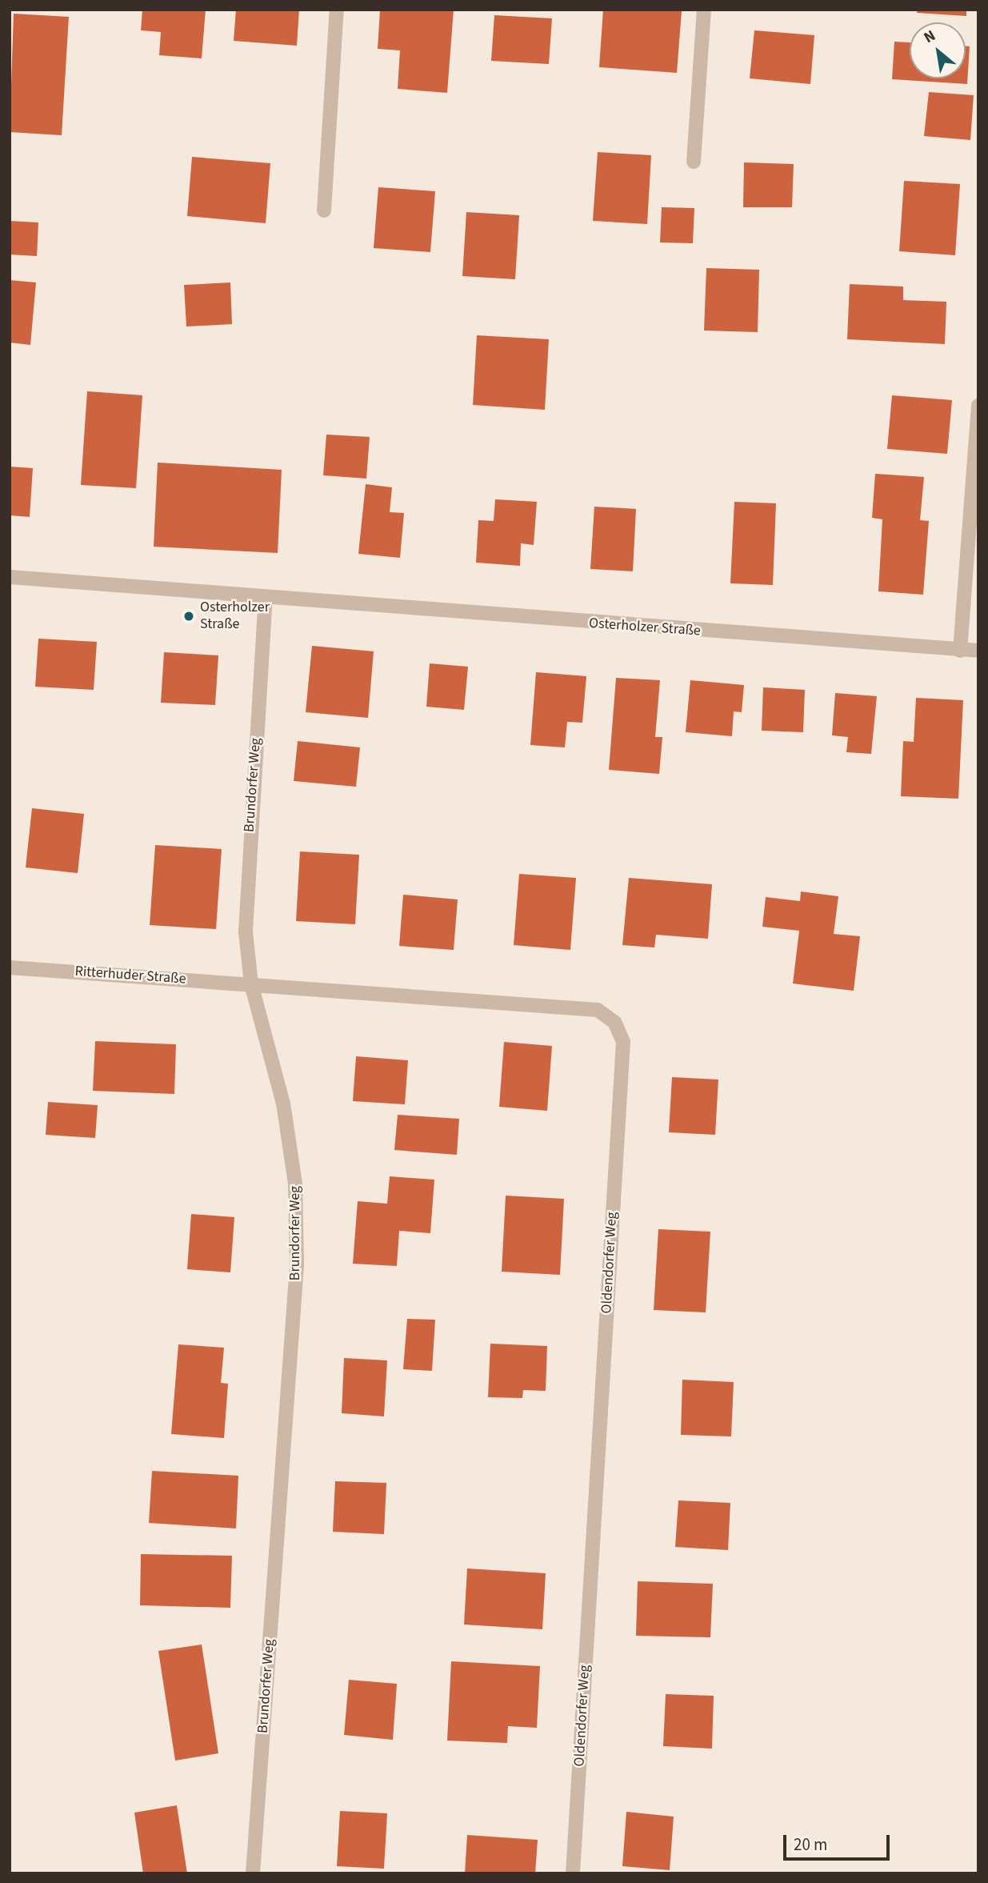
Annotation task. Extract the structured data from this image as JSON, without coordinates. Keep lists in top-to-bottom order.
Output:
{
  "streets": {
    "street": [
      "Osterholzer Straße",
      "Brundorfer Weg",
      "Ritterhuder Straße",
      "Oldendorfer Weg"
    ]
  },
  "crossings": [
    ["Osterholzer Straße", "Brundorfer Weg"],
    ["Brundorfer Weg", "Ritterhuder Straße"],
    ["Brundorfer Weg", "Oldendorfer Weg"],
    ["Ritterhuder Straße", "Oldendorfer Weg"]
  ],
  "places": ["Osterholzer Straße"],
  "scale_bar": "20 m",
  "north": "top left"
}
